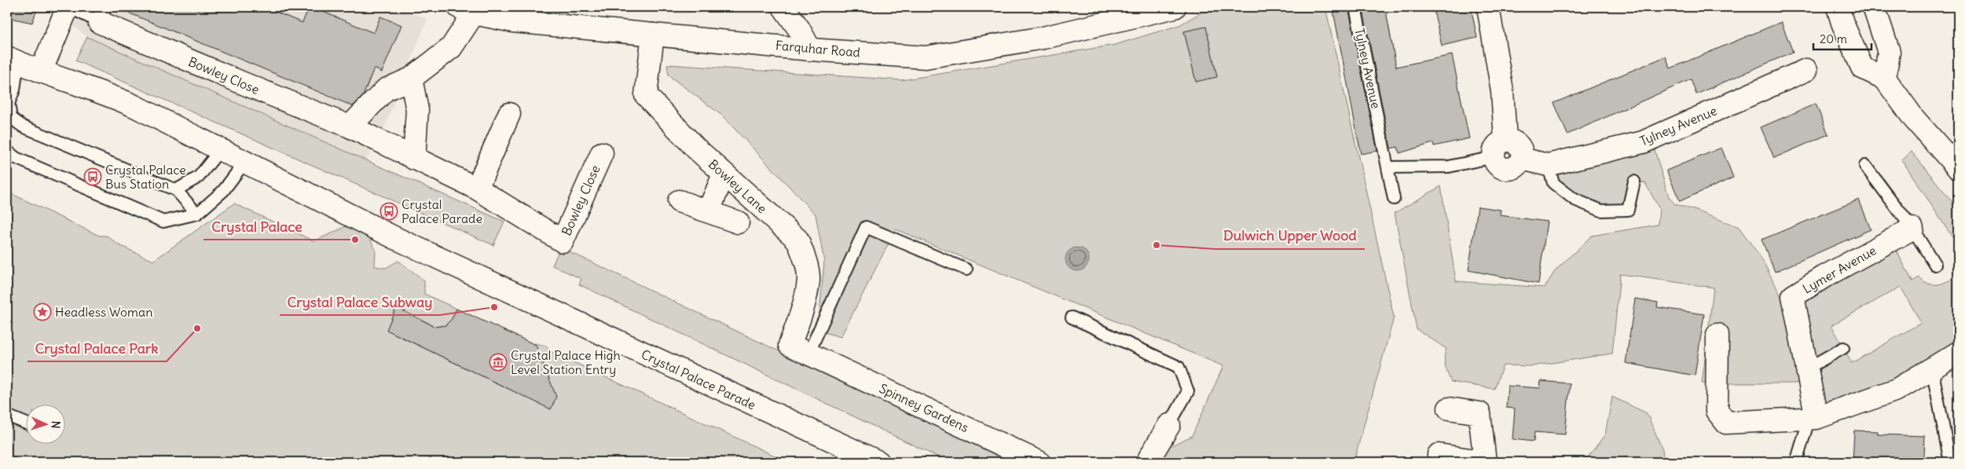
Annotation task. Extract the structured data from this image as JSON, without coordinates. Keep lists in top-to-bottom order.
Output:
{
  "streets": {
    "street": [
      "Farquhar Road",
      "Tylney Avenue",
      "Bowley Close",
      "Bowley Lane",
      "Lymer Avenue",
      "Crystal Palace Parade",
      "Spinney Gardens"
    ]
  },
  "crossings": [
    ["Farquhar Road", "Bowley Lane"],
    ["Bowley Lane", "Spinney Gardens"]
  ],
  "places": {
    "bus stop": ["Crystal Palace Bus Station", "Crystal Palace Parade"],
    "other": [
      "Crystal Palace",
      "Dulwich Upper Wood",
      "Crystal Palace Subway",
      "Crystal Palace Park"
    ],
    "place": ["Headless Woman"],
    "museum": ["Crystal Palace High Level Station Entry"]
  },
  "scale_bar": "20 m",
  "north": "right"
}
